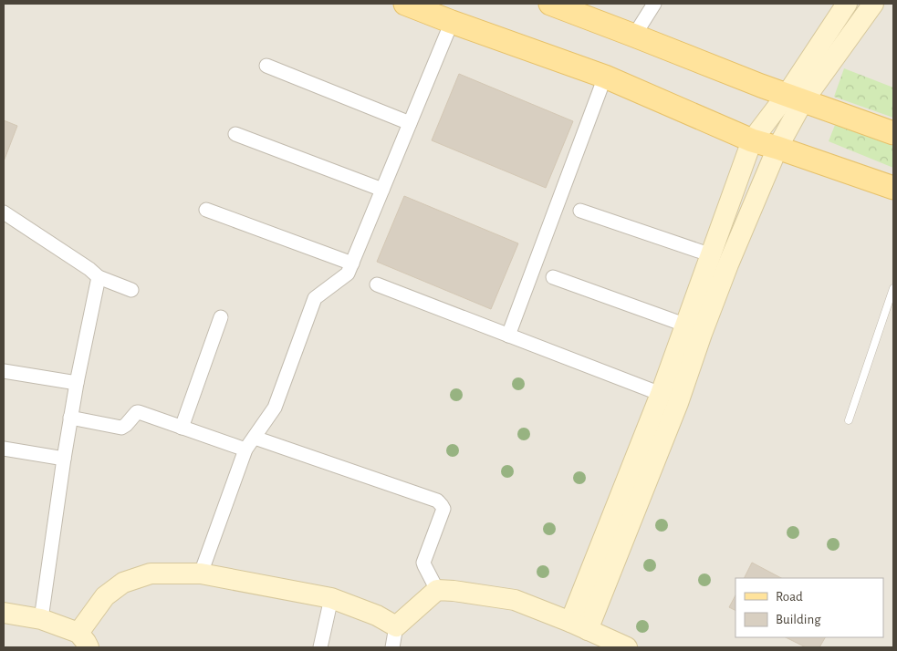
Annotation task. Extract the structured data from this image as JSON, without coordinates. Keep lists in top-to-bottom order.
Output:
{
  "legend": ["Road", "Building"]
}
